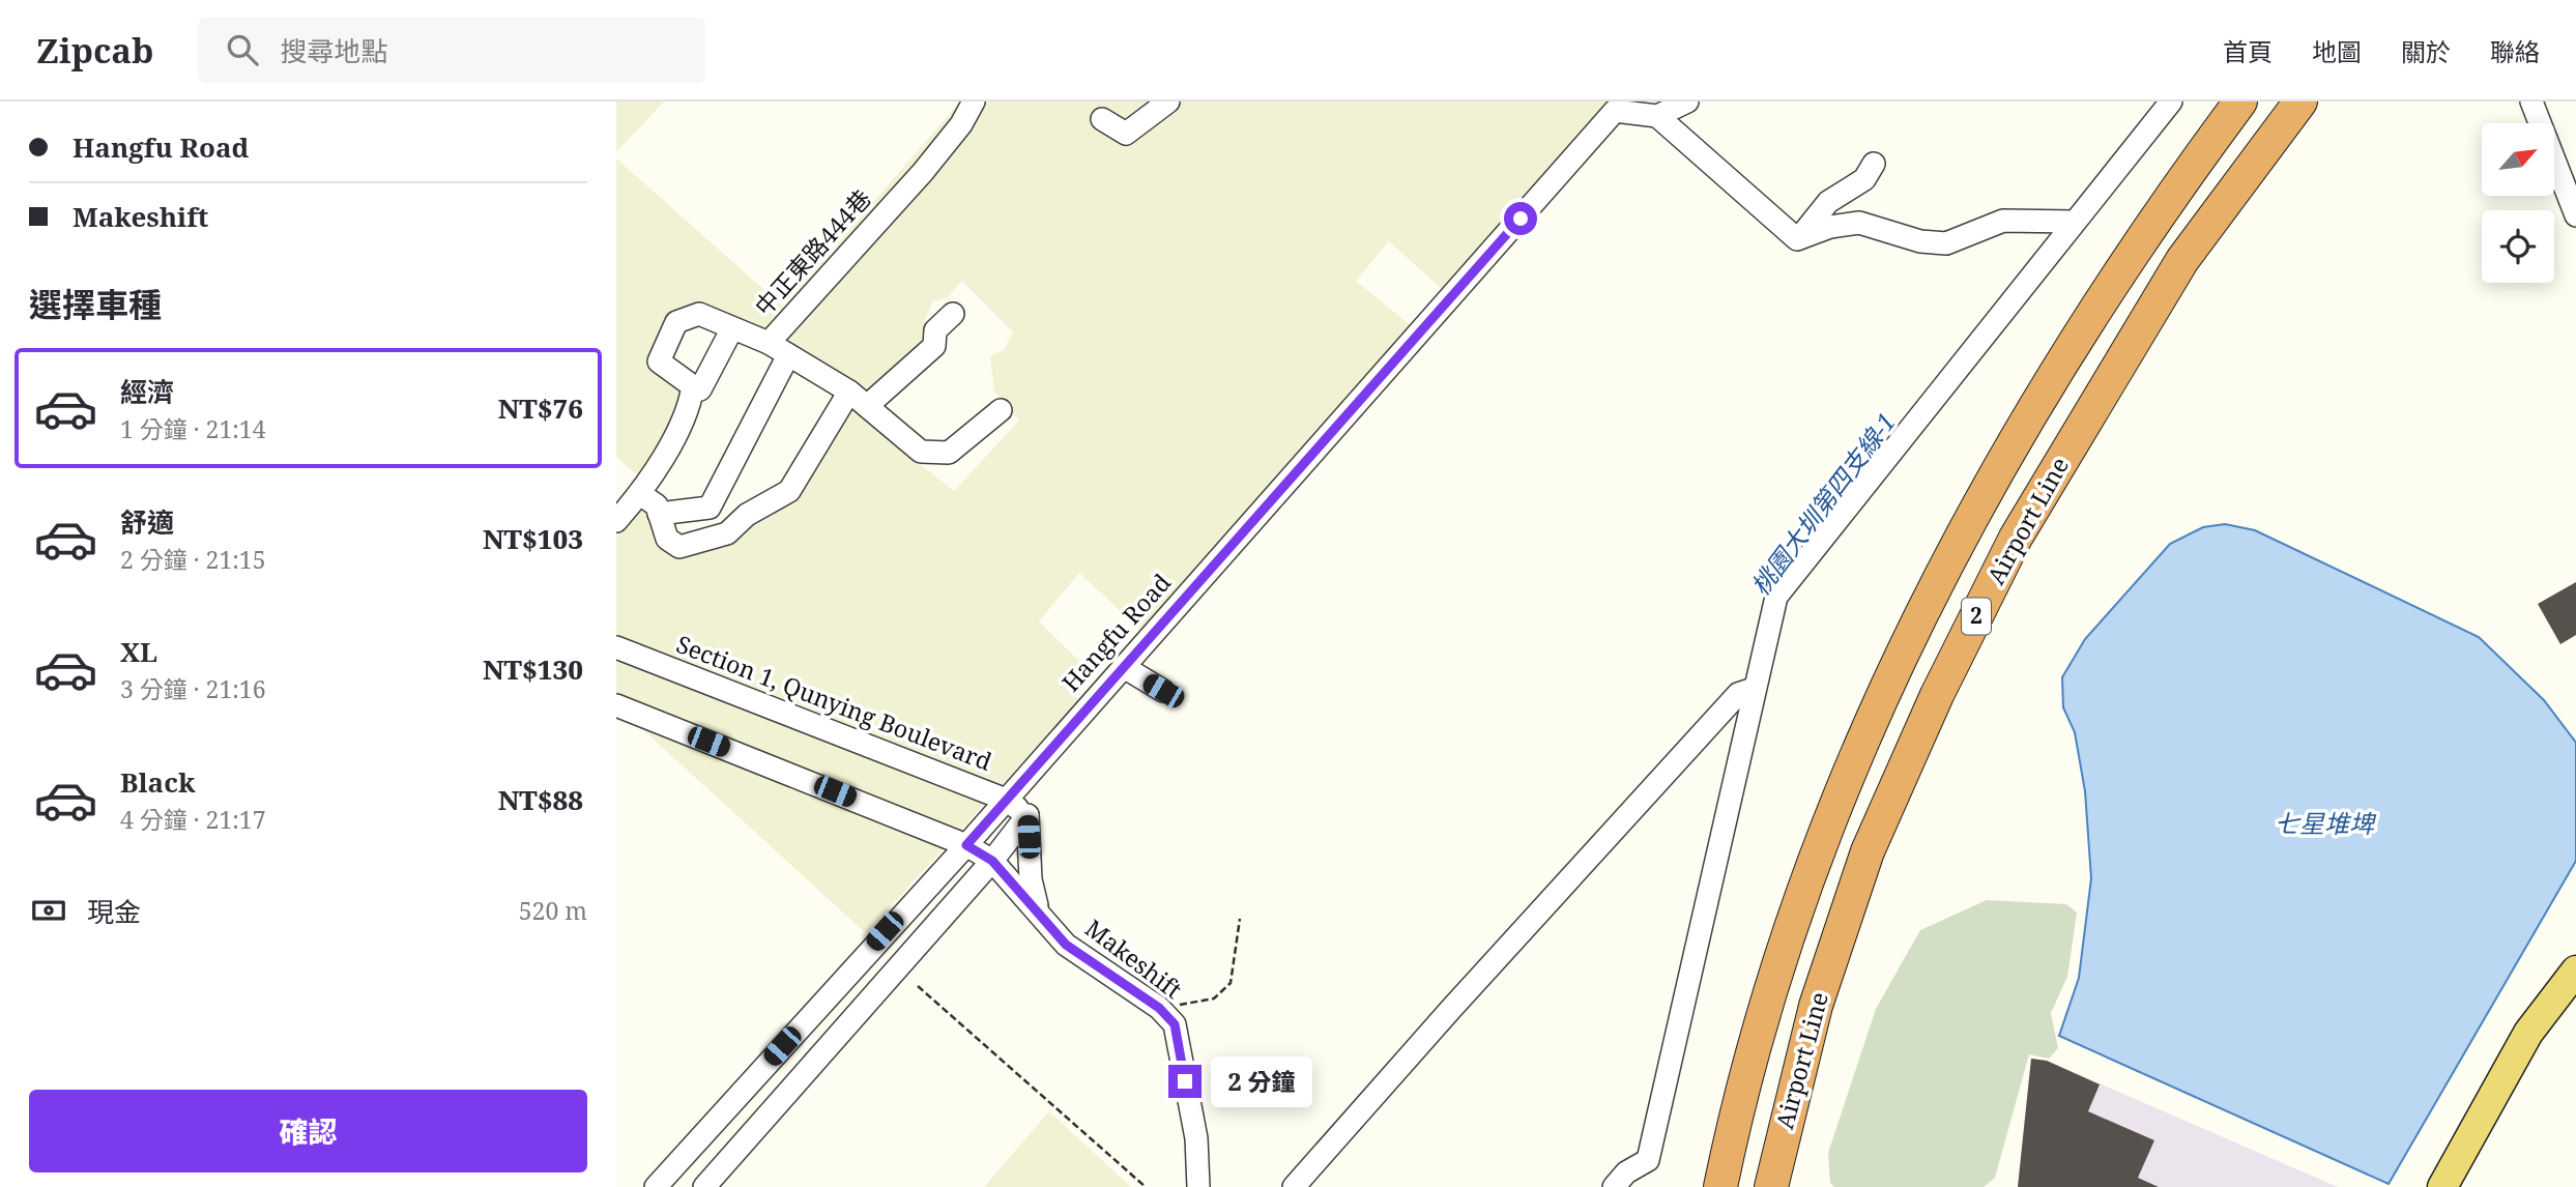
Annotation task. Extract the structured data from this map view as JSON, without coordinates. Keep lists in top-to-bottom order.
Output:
{
  "streets": {
    "highway": ["Airport Line", "2"],
    "street": [
      "中正東路444巷",
      "Hangfu Road",
      "Section 1, Qunying Boulevard",
      "Makeshift"
    ]
  },
  "crossings": [
    ["Hangfu Road", "Section 1, Qunying Boulevard"],
    ["Section 1, Qunying Boulevard", "Makeshift"]
  ],
  "water": ["桃園大圳第四支線-1", "七星堆埤"],
  "north": "top right",
  "page": {
    "header": "Zipcab",
    "search": "搜尋地點",
    "nav": [
      "首頁",
      "地圖",
      "關於",
      "聯絡"
    ],
    "banner": ["Hangfu Road", "Makeshift"],
    "heading": "選擇車種",
    "list": [
      {
        "name": "經濟",
        "note": "1 分鐘 · 21:14",
        "value": "NT$76"
      },
      {
        "name": "舒適",
        "note": "2 分鐘 · 21:15",
        "value": "NT$103"
      },
      {
        "name": "XL",
        "note": "3 分鐘 · 21:16",
        "value": "NT$130"
      },
      {
        "name": "Black",
        "note": "4 分鐘 · 21:17",
        "value": "NT$88"
      }
    ],
    "pay": ["現金", "520 m"],
    "bubble": "2 分鐘",
    "buttons": "確認"
  }
}
